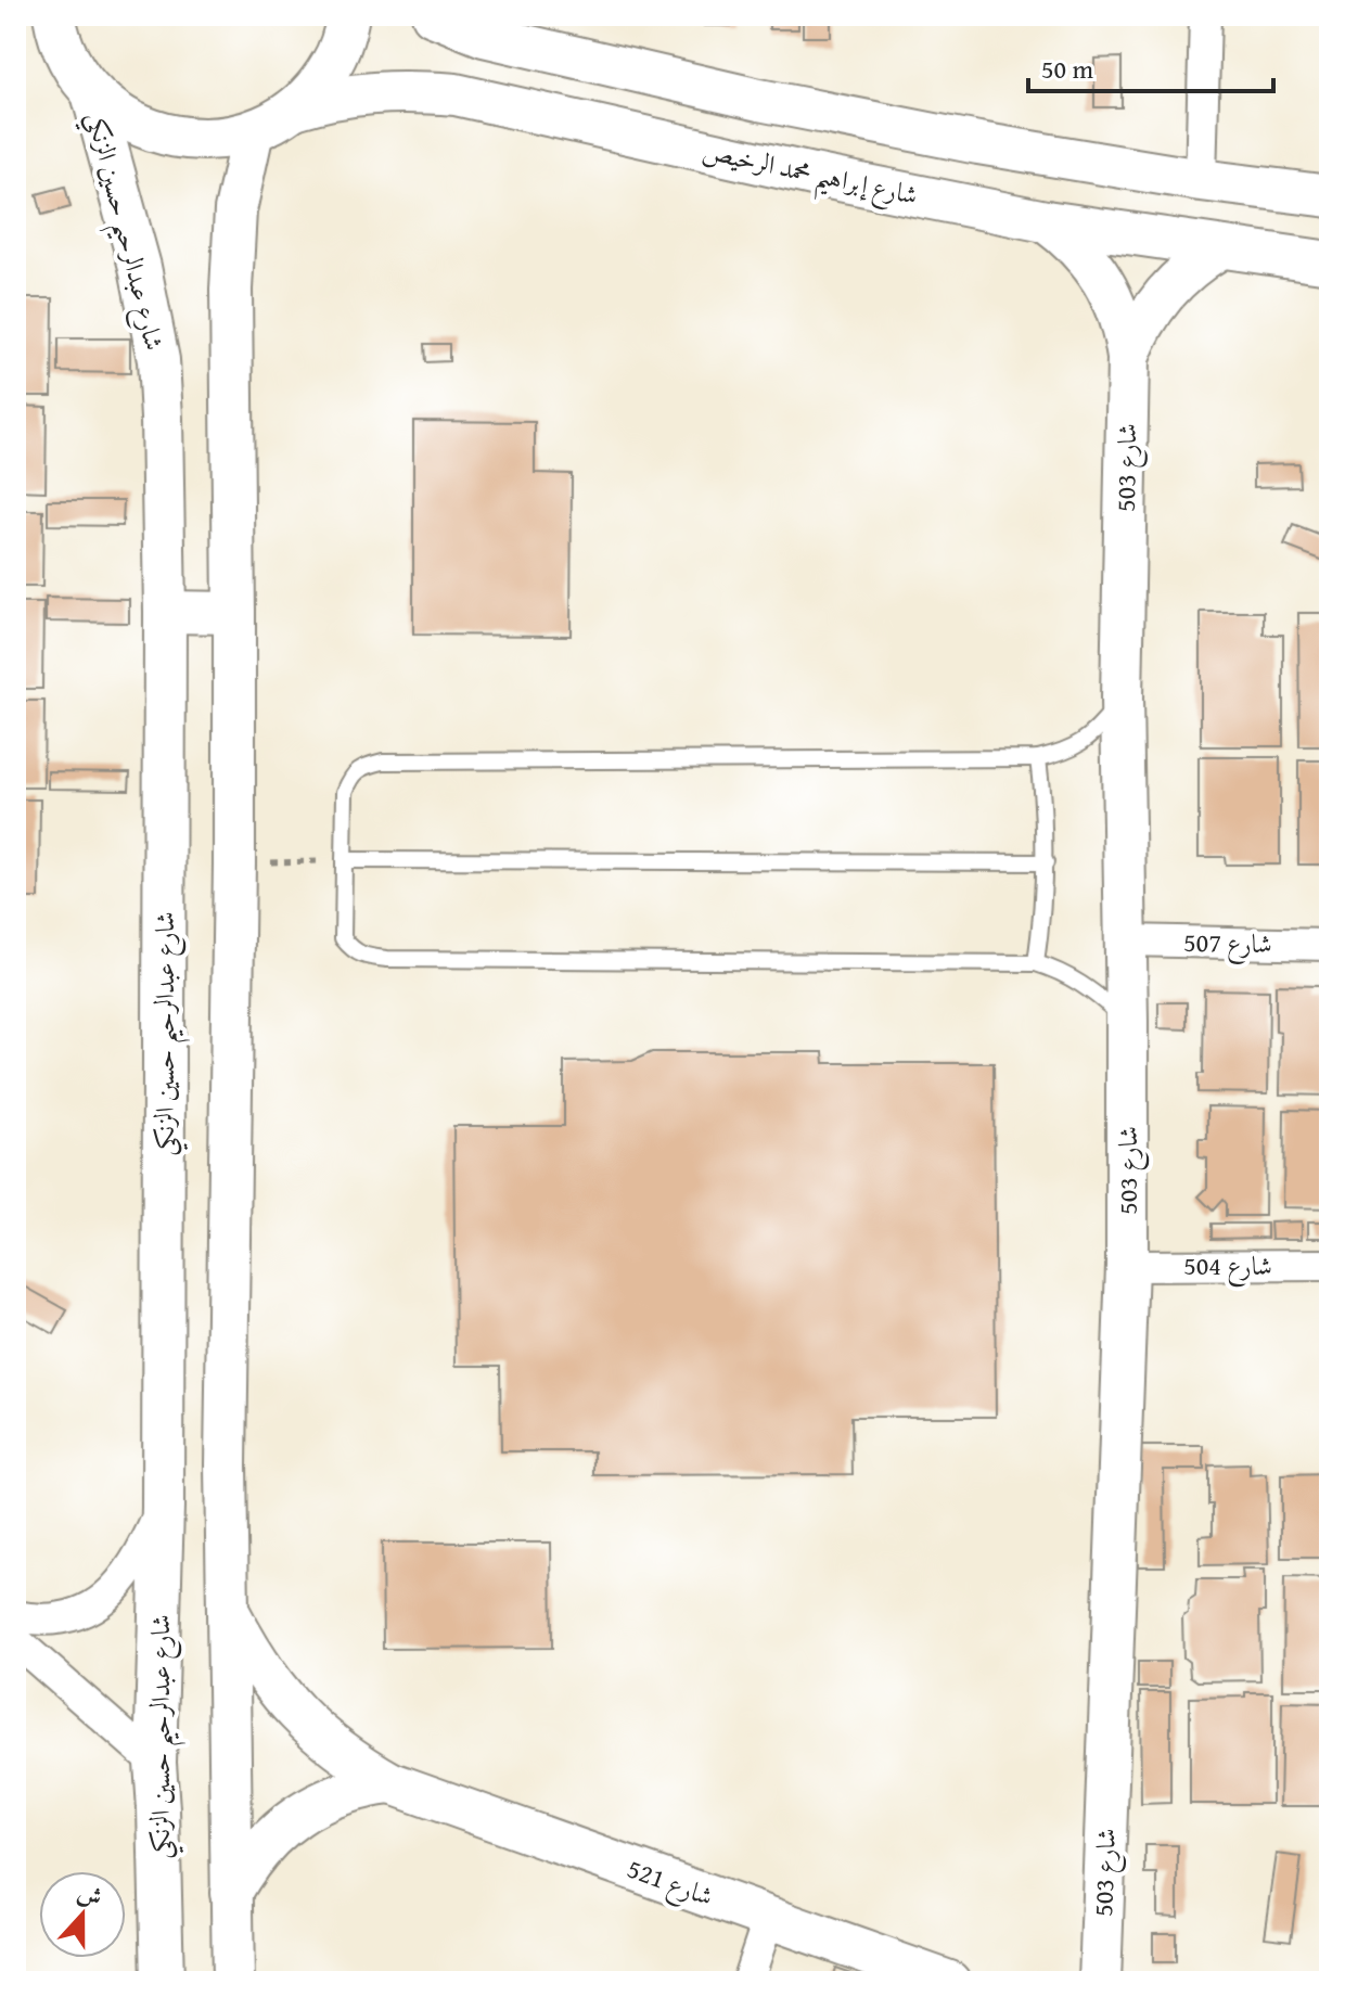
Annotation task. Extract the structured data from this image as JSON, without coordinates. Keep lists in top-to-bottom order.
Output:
{
  "streets": {
    "street": [
      "شارع إبراهيم محمد الرخيص",
      "شارع عبدالرحيم حسين الزنكي",
      "شارع 503",
      "شارع 507",
      "شارع 504",
      "شارع 521"
    ]
  },
  "crossings": [
    ["شارع إبراهيم محمد الرخيص", "شارع 503"],
    ["شارع 503", "شارع 507"],
    ["شارع 503", "شارع 504"]
  ],
  "scale_bar": "50 m",
  "north": "top"
}
